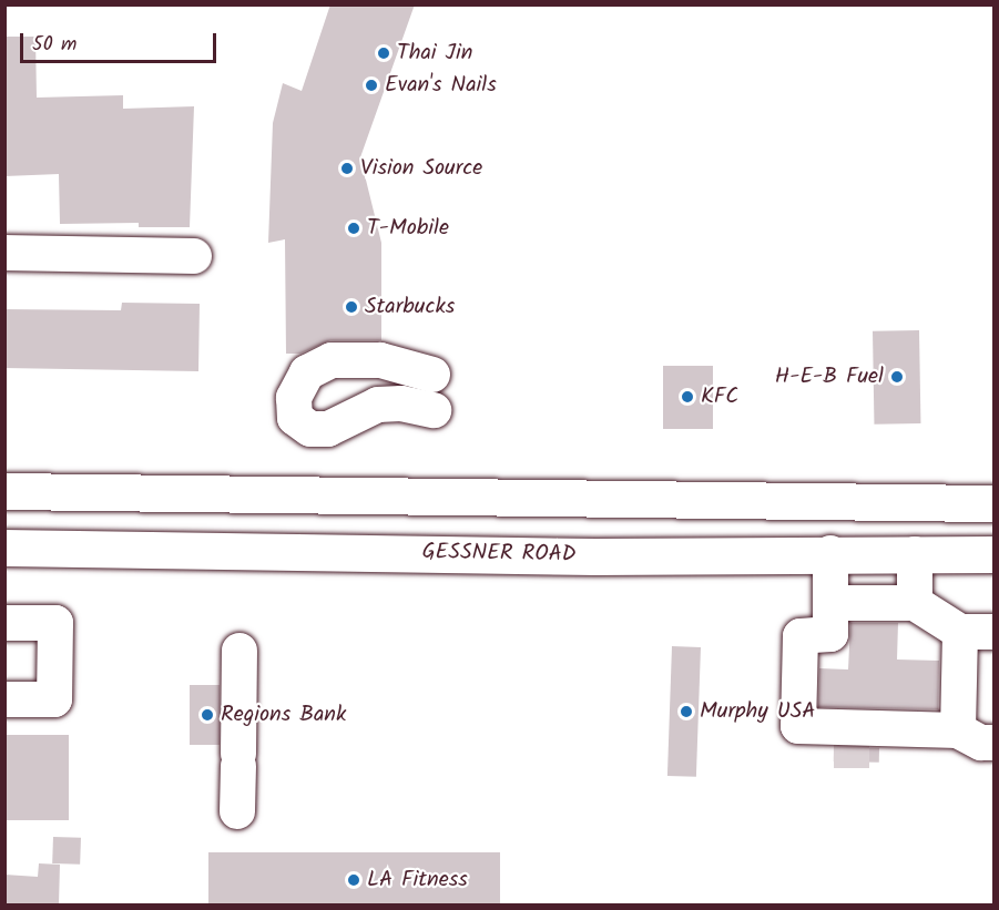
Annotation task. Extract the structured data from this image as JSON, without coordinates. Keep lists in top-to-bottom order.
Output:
{
  "streets": {
    "main road": ["GESSNER ROAD"]
  },
  "places": [
    "Thai Jin",
    "Evan's Nails",
    "Vision Source",
    "T-Mobile",
    "Starbucks",
    "H-E-B Fuel",
    "KFC",
    "Murphy USA",
    "Regions Bank",
    "LA Fitness"
  ],
  "scale_bar": "50 m"
}
